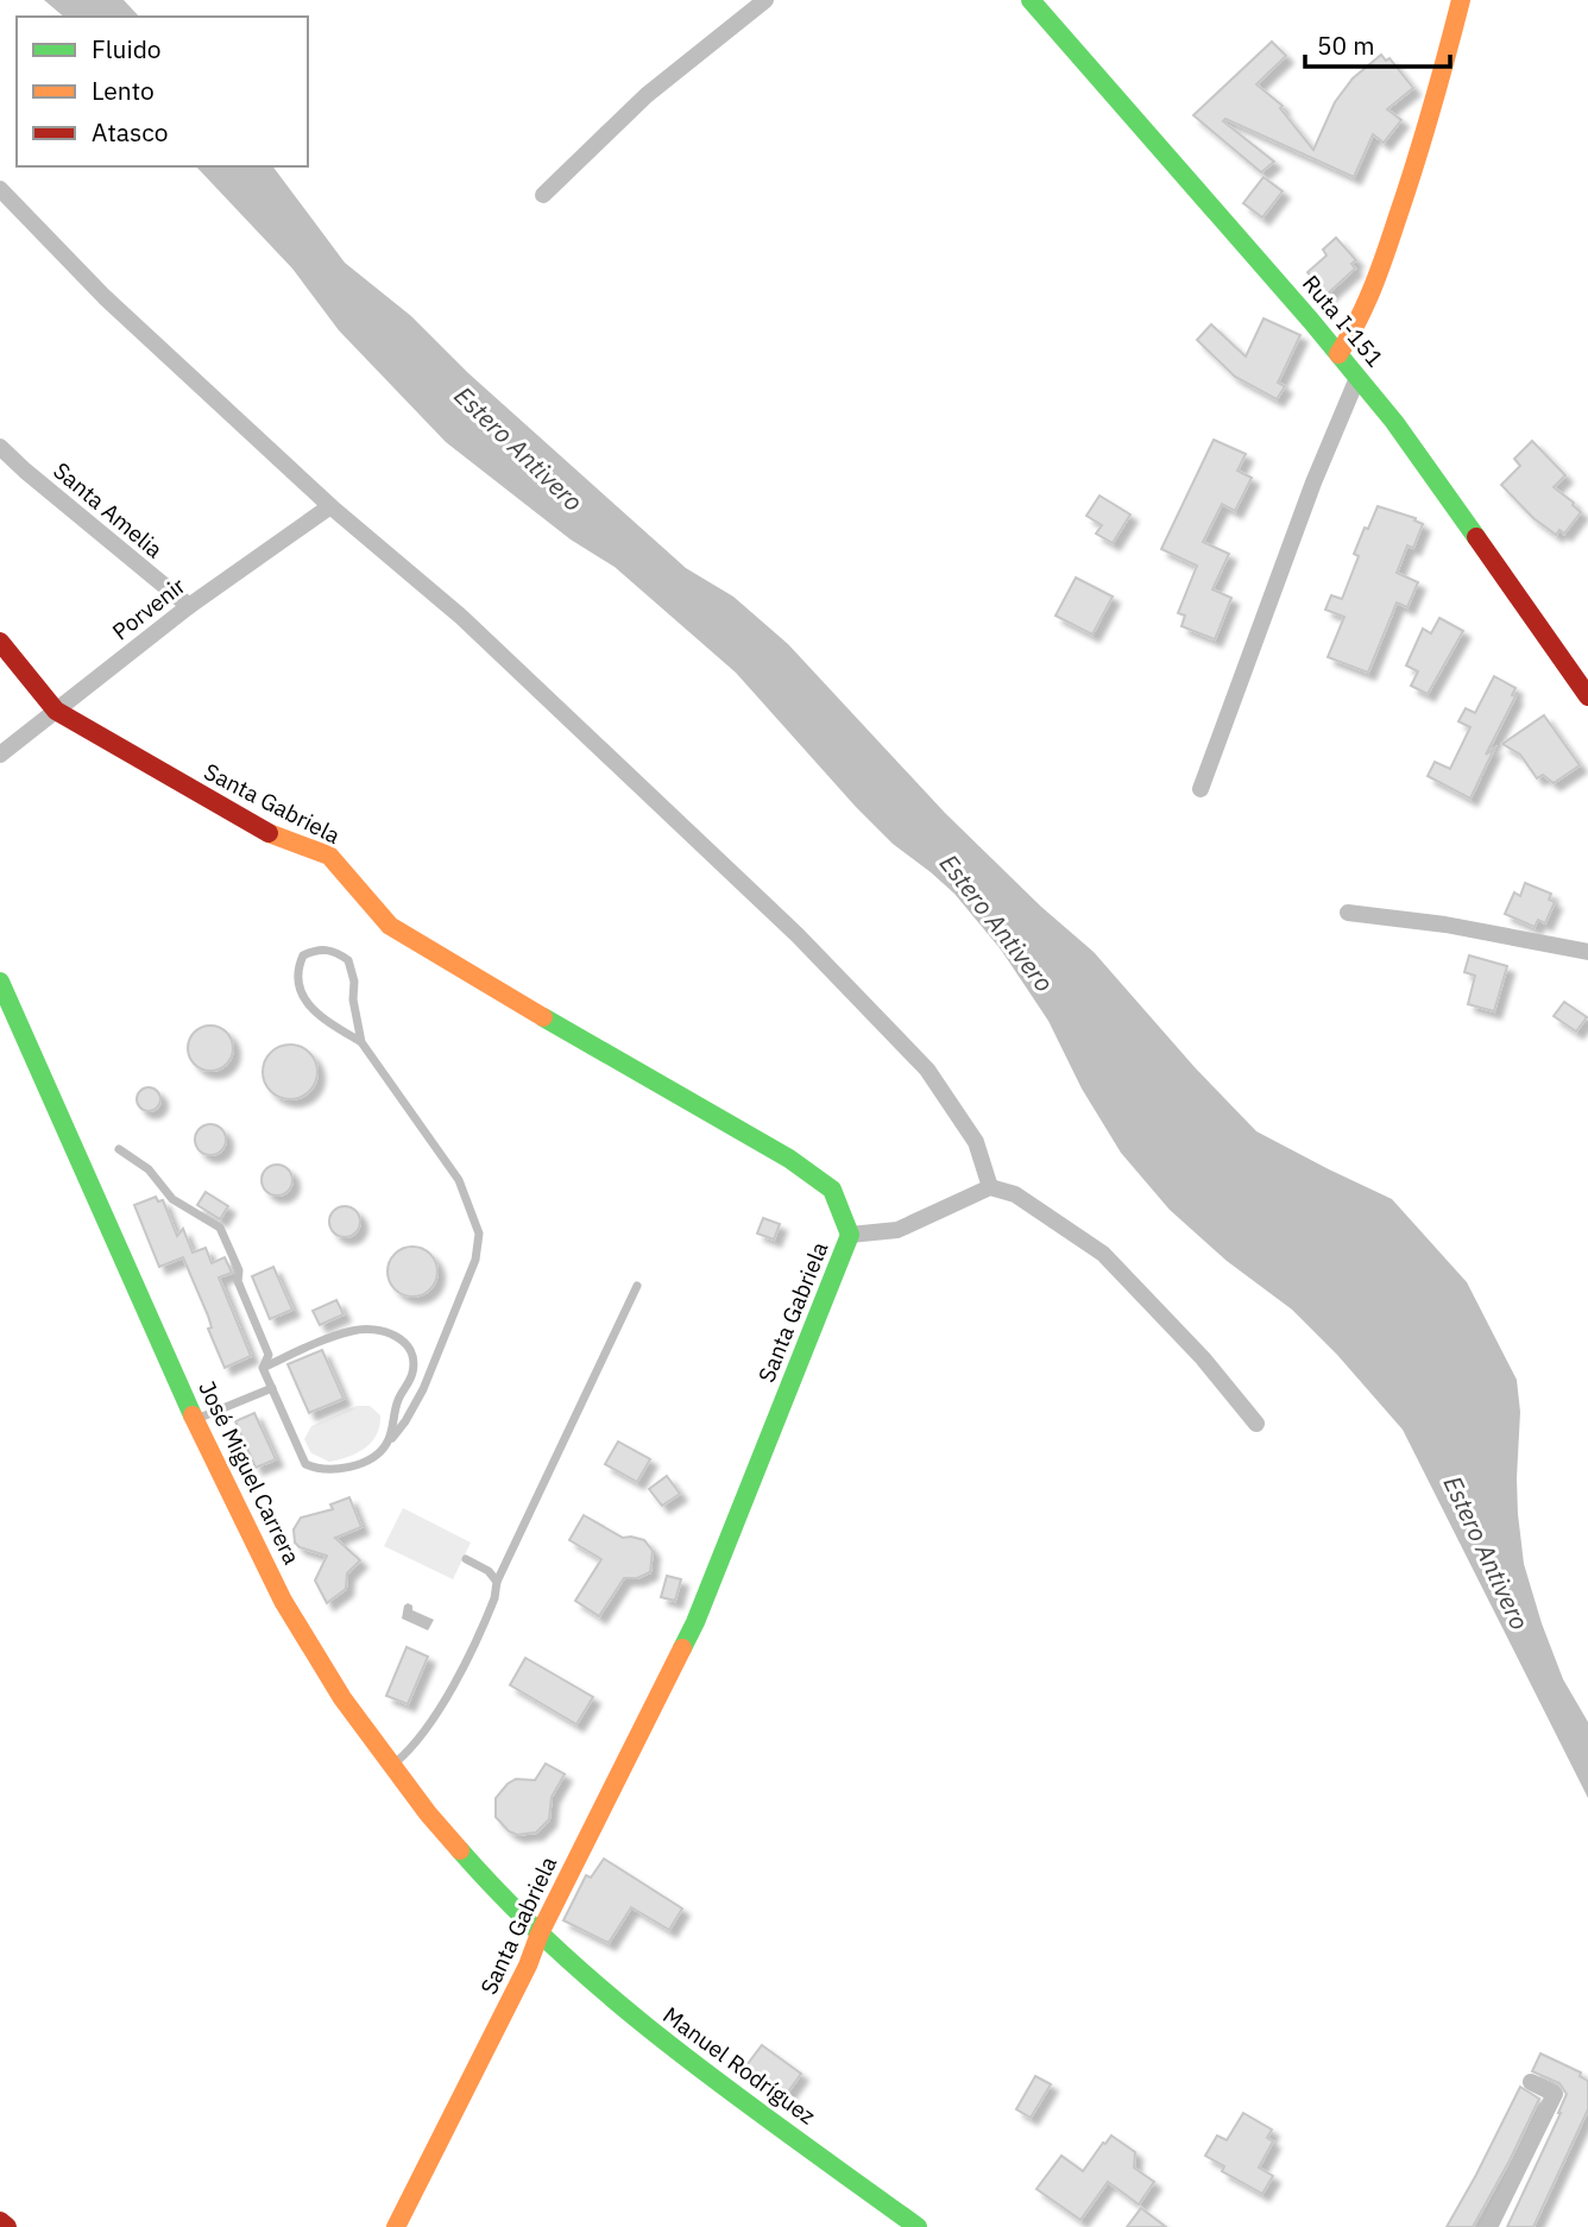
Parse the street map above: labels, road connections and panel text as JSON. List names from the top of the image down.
{
  "streets": {
    "street": [
      "Ruta I-151",
      "Santa Amelia",
      "Porvenir",
      "Santa Gabriela",
      "José Miguel Carrera",
      "Manuel Rodríguez"
    ]
  },
  "crossings": [
    ["Santa Amelia", "Porvenir"],
    ["Porvenir", "Santa Gabriela"],
    ["Santa Gabriela", "José Miguel Carrera"],
    ["Santa Gabriela", "Manuel Rodríguez"],
    ["José Miguel Carrera", "Manuel Rodríguez"]
  ],
  "water": ["Estero Antivero"],
  "legend": ["Fluido", "Lento", "Atasco"],
  "scale_bar": "50 m"
}
